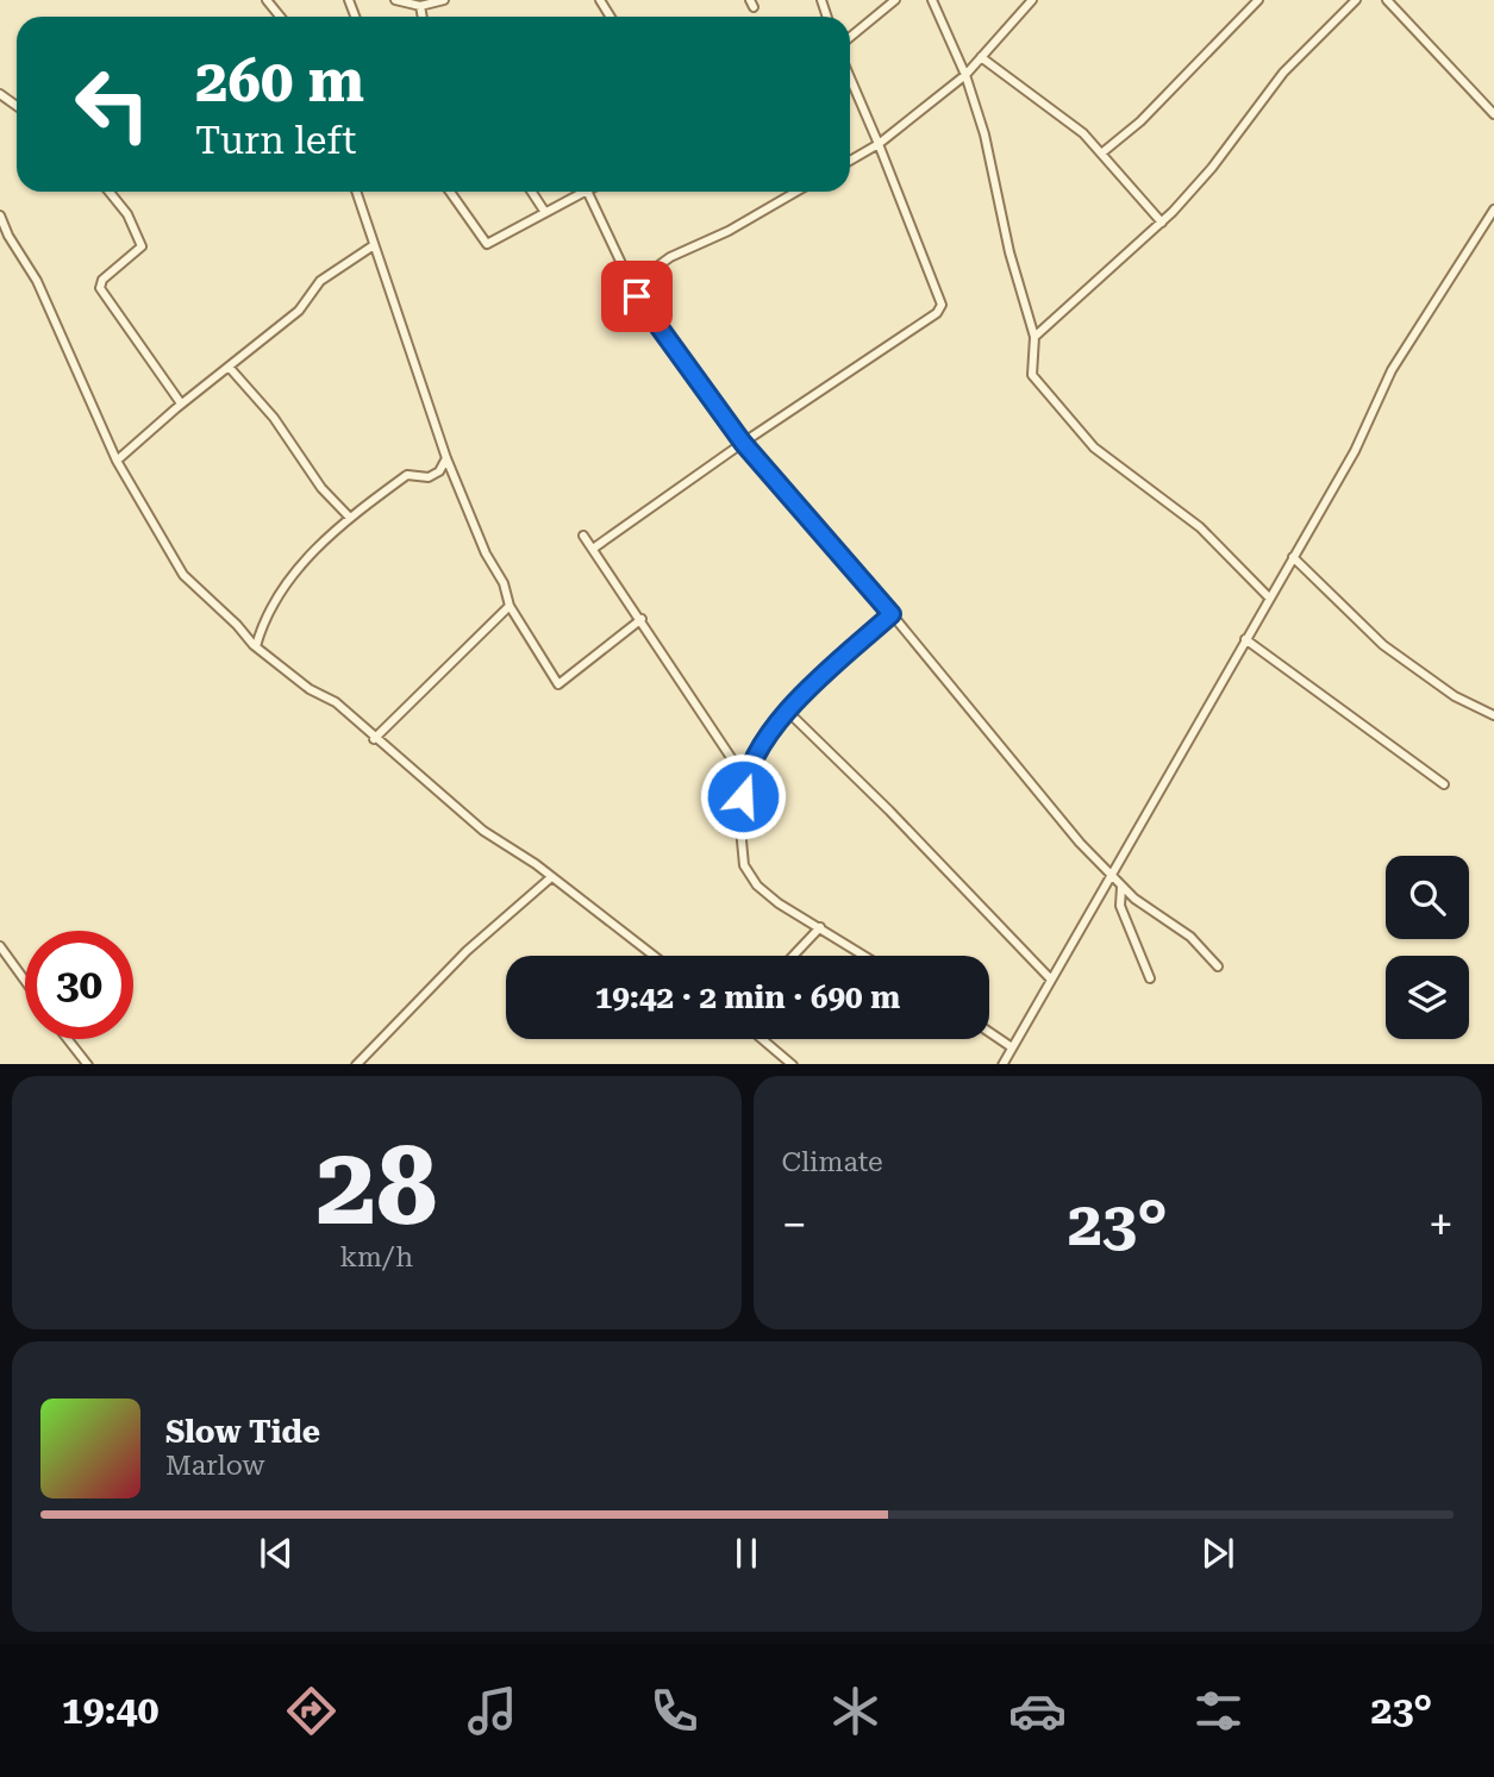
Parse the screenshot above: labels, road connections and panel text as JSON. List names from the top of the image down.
{
  "page": {
    "turn": ["260 m", "Turn left"],
    "limit": "30",
    "trip": "19:42 · 2 min · 690 m",
    "tile": [
      ["28", "km/h"],
      "Climate"
    ],
    "heat": ["−", "23°", "+"],
    "song": ["Slow Tide", "Marlow"],
    "tabs": ["19:40", "23°"]
  }
}
